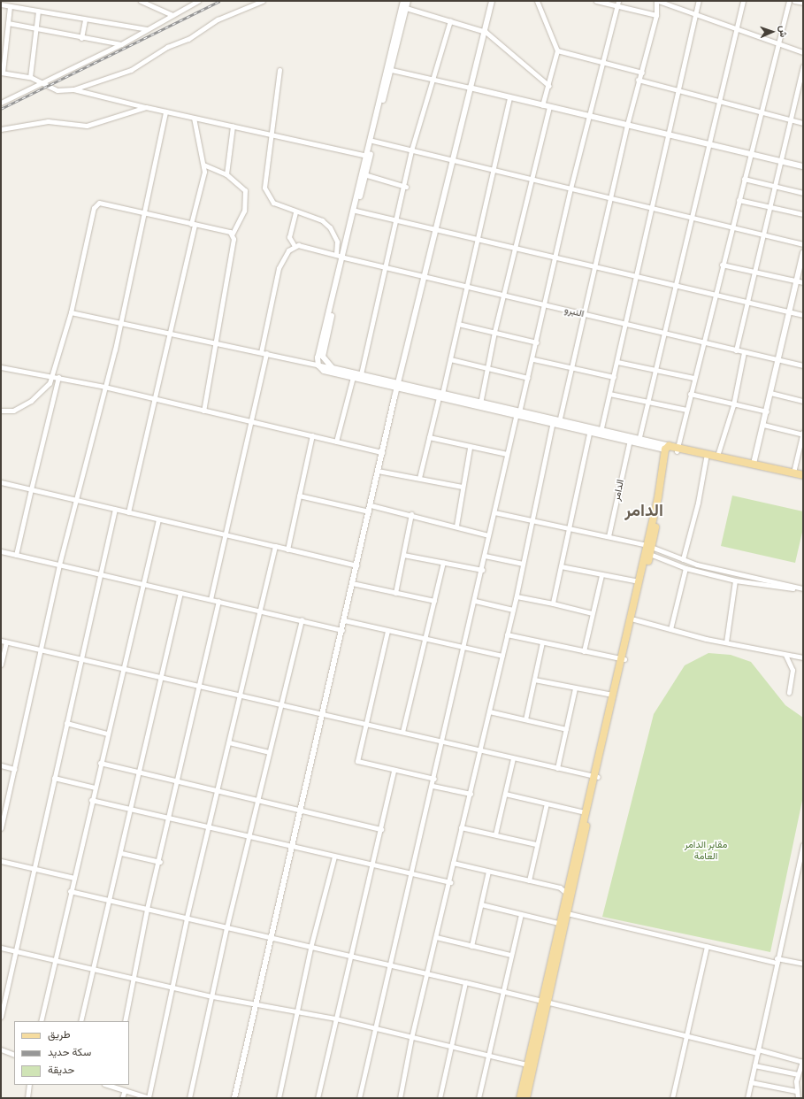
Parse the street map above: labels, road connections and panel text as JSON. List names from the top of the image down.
{
  "streets": {
    "street": ["النبرو", "الدامر"]
  },
  "districts": ["الدامر"],
  "parks": ["مقابر الدامر العامة"],
  "legend": ["طريق", "سكة حديد", "حديقة"],
  "north": "right"
}
